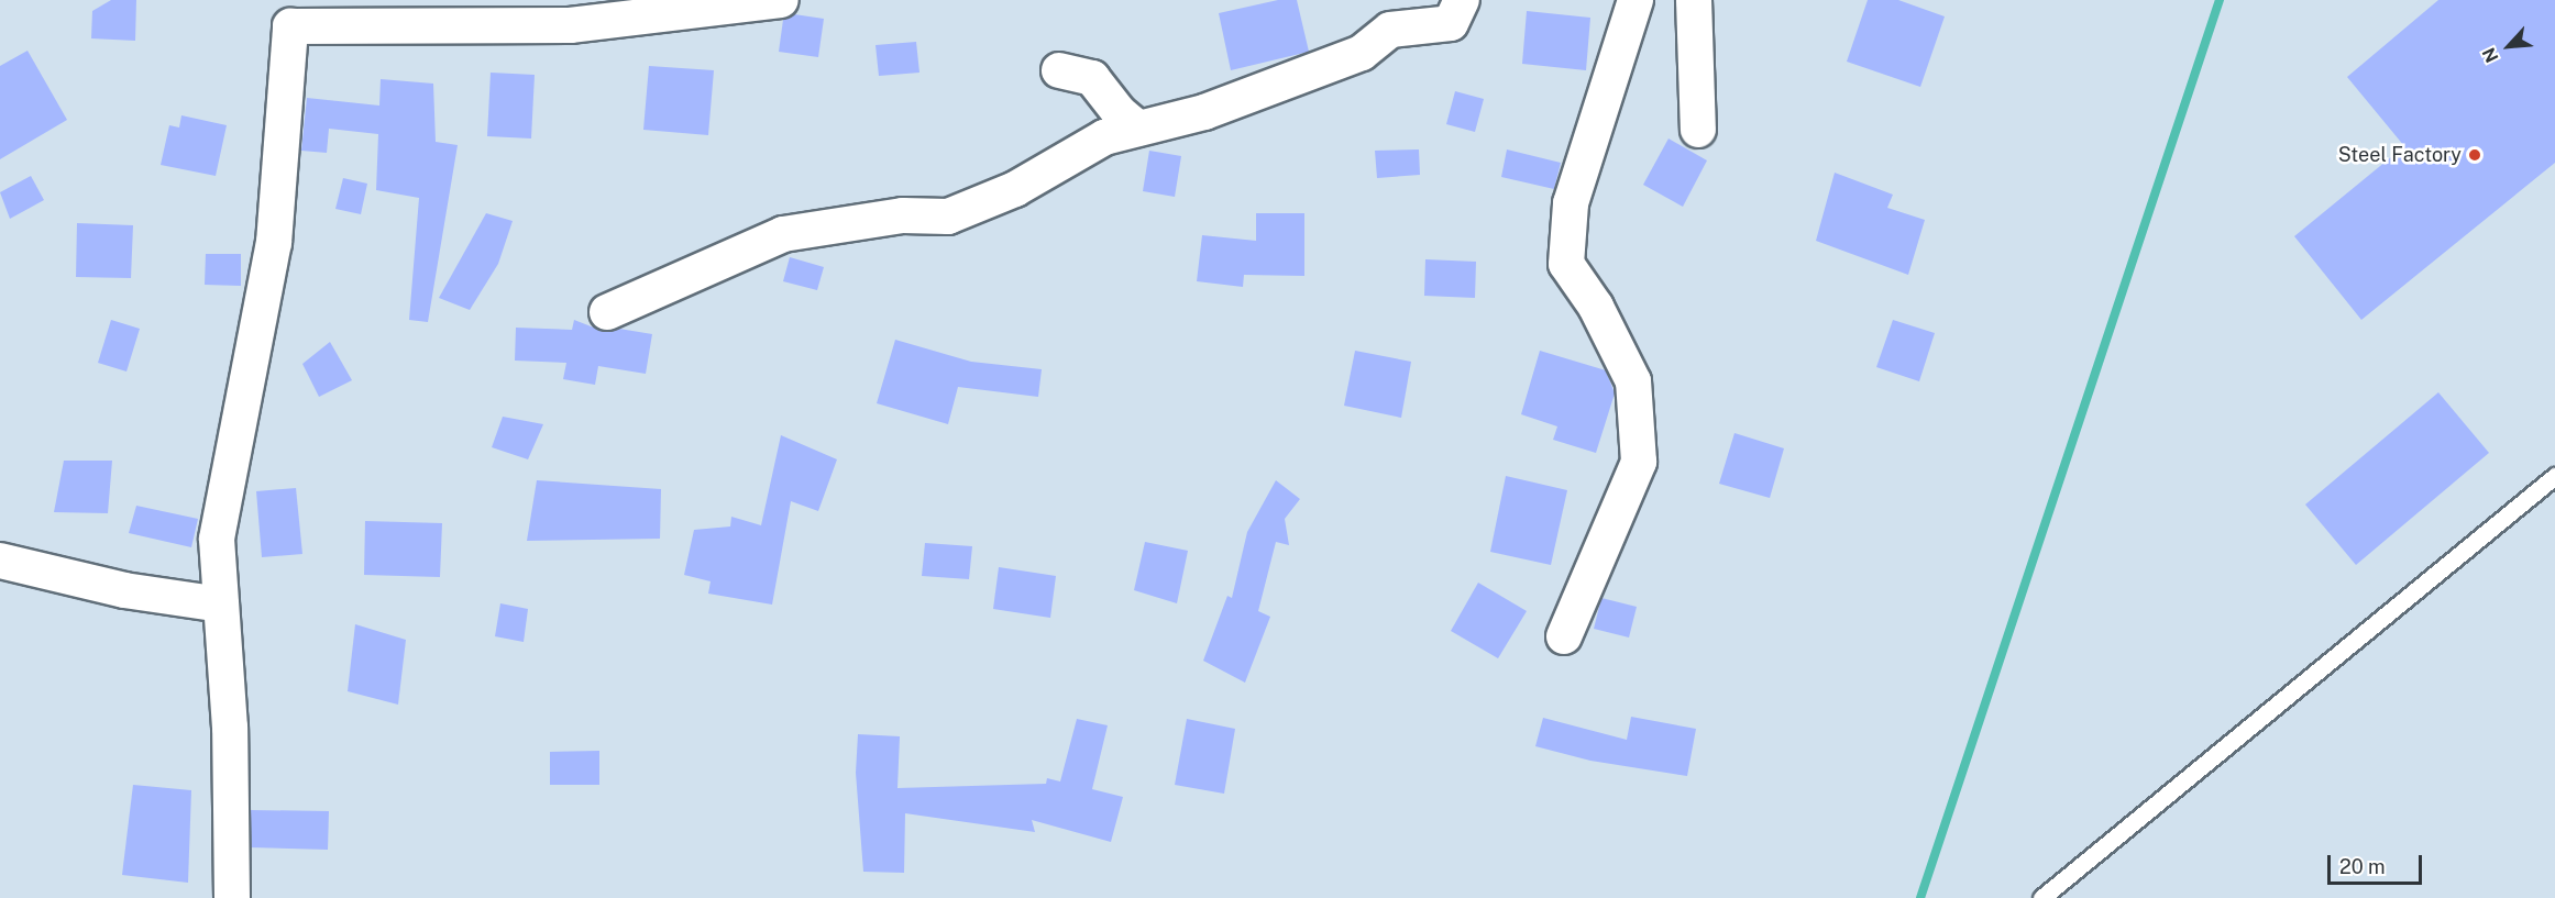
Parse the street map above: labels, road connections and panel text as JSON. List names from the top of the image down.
{
  "places": ["Steel Factory"],
  "scale_bar": "20 m",
  "north": "bottom left"
}
